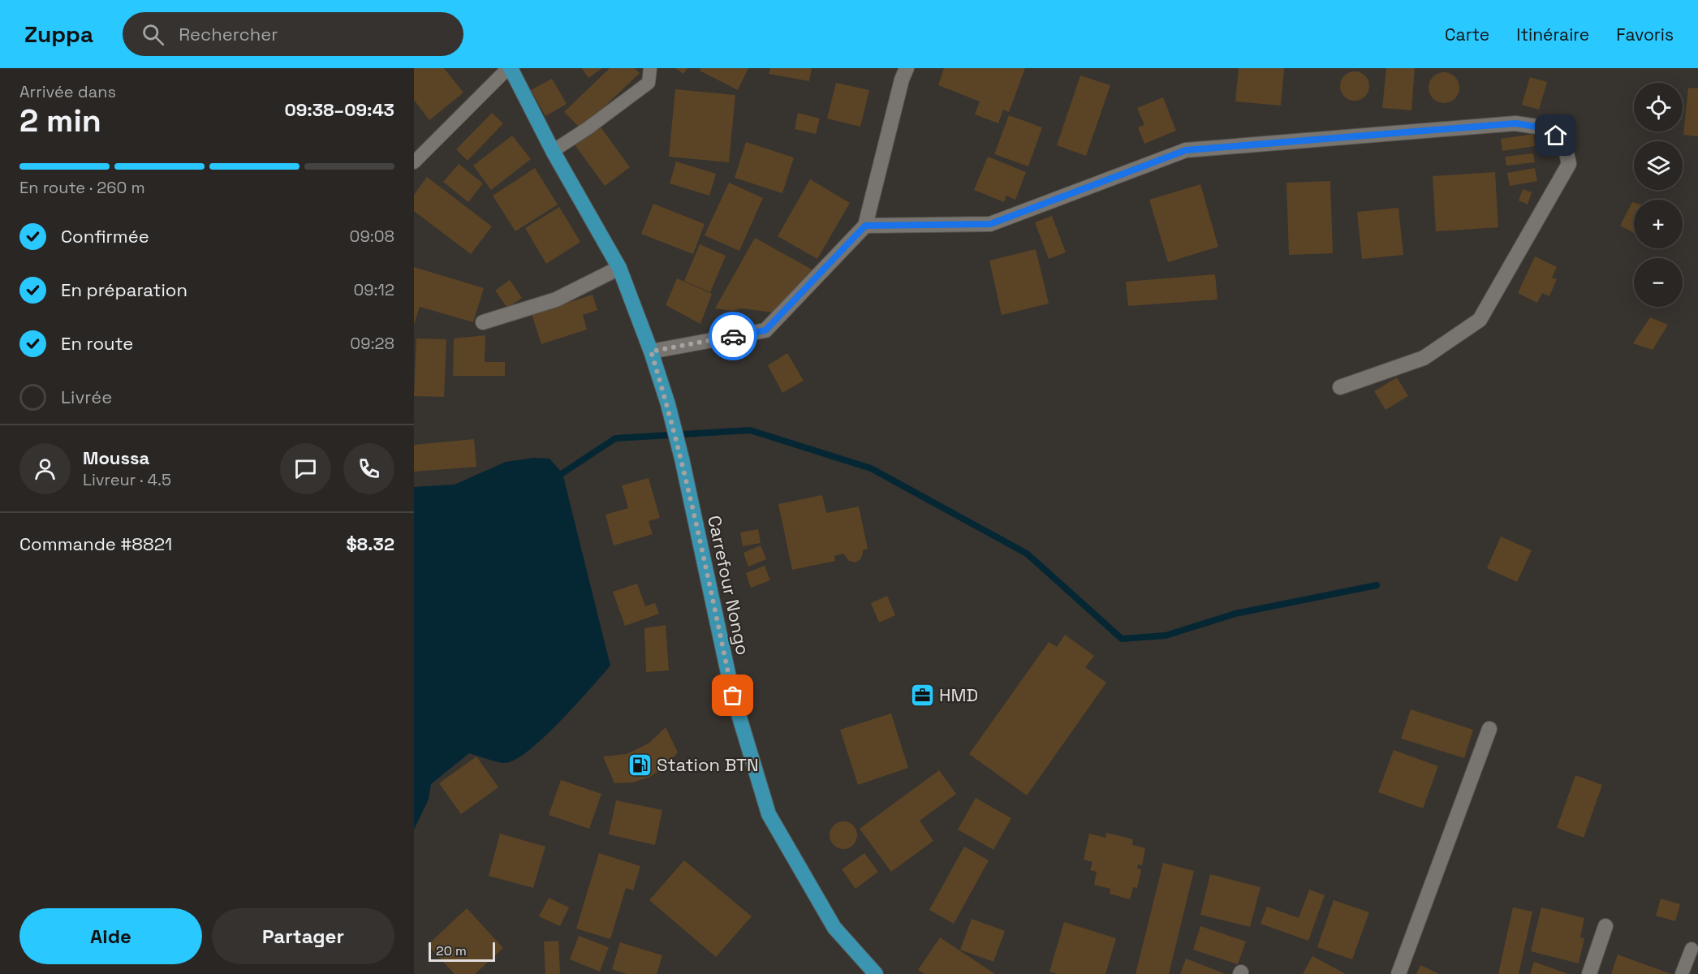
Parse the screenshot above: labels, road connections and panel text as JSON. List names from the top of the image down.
{
  "streets": {
    "main road": ["Carrefour Nongo"]
  },
  "places": {
    "office": ["HMD"],
    "fuel station": ["Station BTN"]
  },
  "scale_bar": "20 m",
  "page": {
    "header": "Zuppa",
    "search": "Rechercher",
    "nav": ["Carte", "Itinéraire", "Favoris"],
    "heading": ["2 min", "Arrivée dans", "09:38–09:43"],
    "panel": [
      "Moussa",
      "Livreur · 4.5",
      "Commande #8821",
      "$8.32"
    ],
    "map_buttons": ["+", "−"],
    "bar": "En route · 260 m",
    "list": [
      ["Confirmée", "09:08"],
      ["En préparation", "09:12"],
      ["En route", "09:28"],
      "Livrée"
    ],
    "buttons": ["Aide", "Partager"],
    "scale": "20 m"
  }
}
